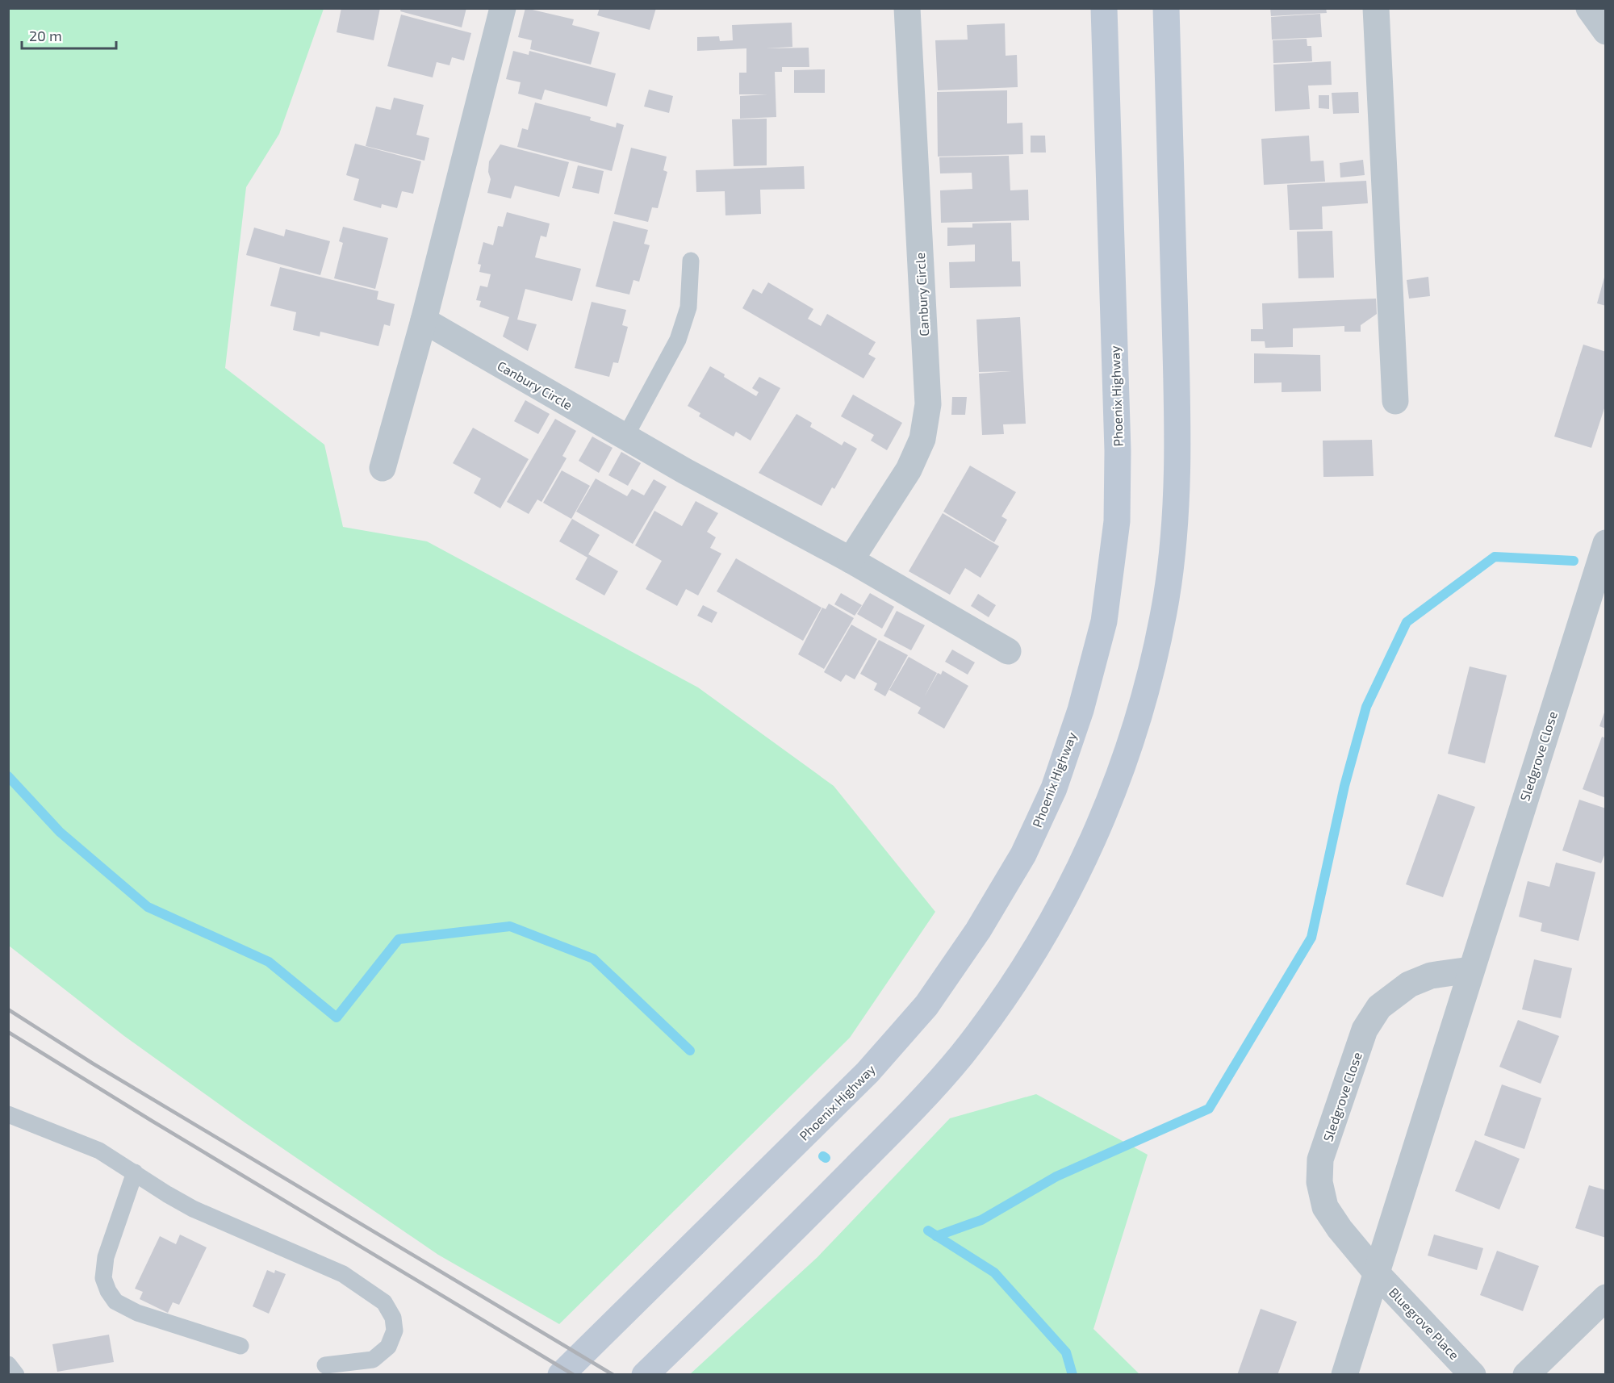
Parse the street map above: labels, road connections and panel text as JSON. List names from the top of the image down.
{
  "streets": {
    "main road": ["Phoenix Highway"],
    "street": ["Canbury Circle", "Sledgrove Close", "Bluegrove Place"]
  },
  "crossings": [
    ["Sledgrove Close", "Bluegrove Place"]
  ],
  "scale_bar": "20 m"
}
